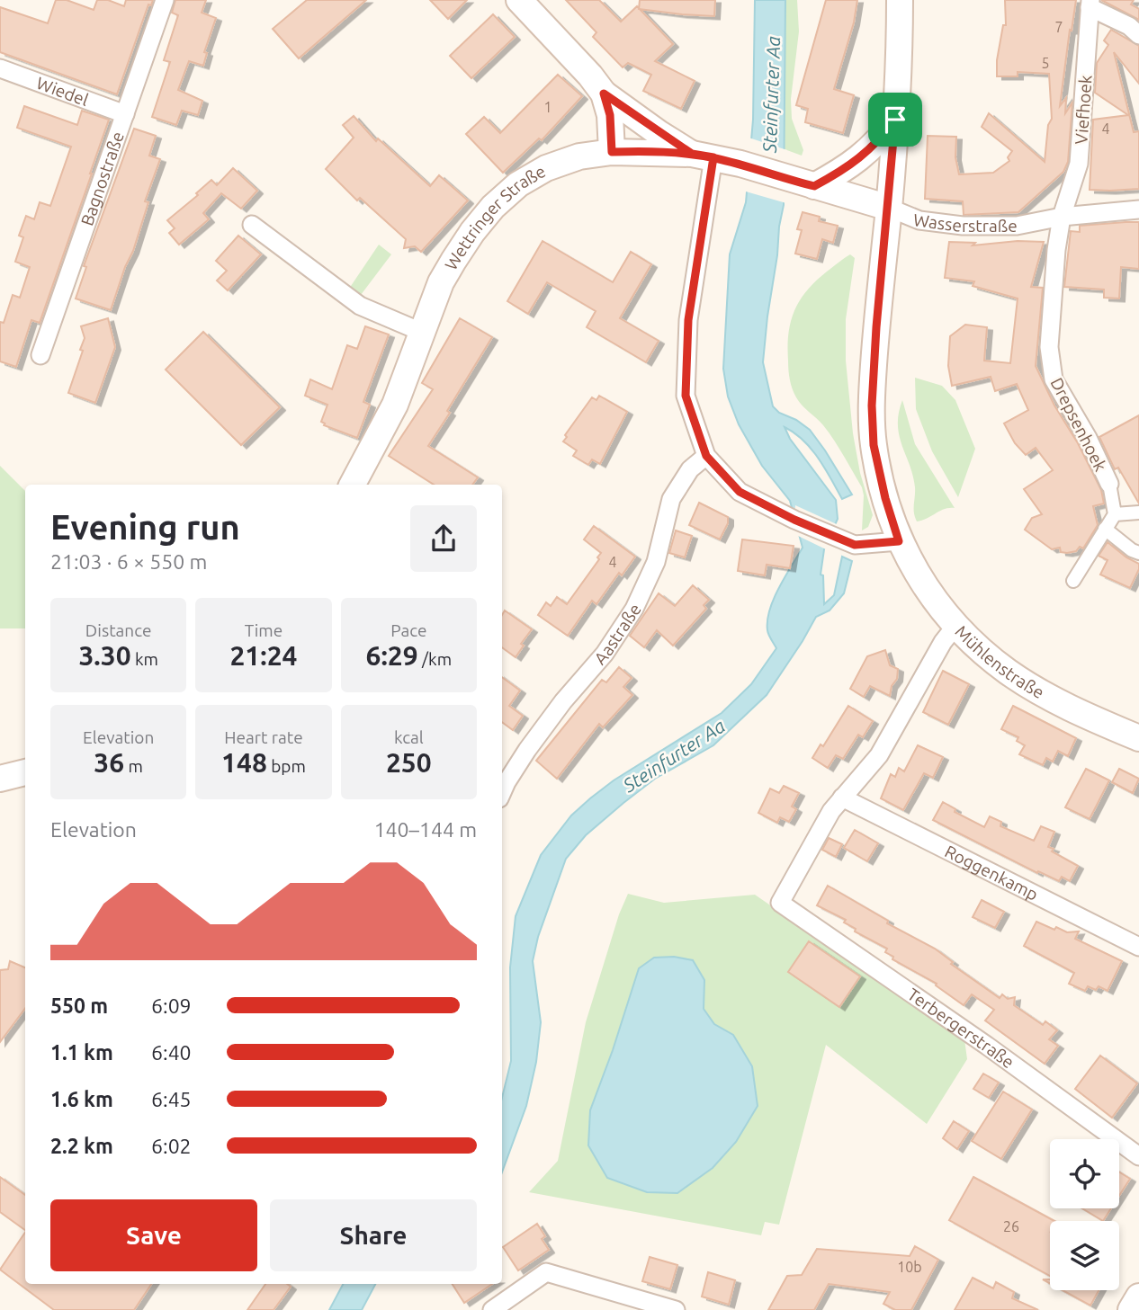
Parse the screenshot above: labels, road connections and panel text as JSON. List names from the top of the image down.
{
  "streets": {
    "main road": ["Wasserstraße", "Wettringer Straße", "Mühlenstraße"],
    "street": [
      "Wiedel",
      "Viefhoek",
      "Bagnostraße",
      "Drepsenhoek",
      "Aastraße",
      "Roggenkamp",
      "Terbergerstraße"
    ]
  },
  "crossings": [
    ["Wiedel", "Bagnostraße"],
    ["Viefhoek", "Wasserstraße"],
    ["Viefhoek", "Drepsenhoek"],
    ["Wasserstraße", "Wettringer Straße"],
    ["Wasserstraße", "Drepsenhoek"],
    ["Wasserstraße", "Mühlenstraße"],
    ["Roggenkamp", "Terbergerstraße"]
  ],
  "water": ["Steinfurter Aa"],
  "house_numbers": [
    "7",
    "5",
    "1",
    "4",
    "4",
    "26",
    "10b"
  ],
  "page": {
    "heading": ["Evening run", "21:03 · 6 × 550 m"],
    "stats": [
      ["Distance", "3.30 km"],
      ["Time", "21:24"],
      ["Pace", "6:29 /km"],
      ["Elevation", "36 m"],
      ["Heart rate", "148 bpm"],
      ["kcal", "250"]
    ],
    "chart": ["Elevation", "140–144 m"],
    "list": [
      {
        "name": "550 m",
        "note": "6:09"
      },
      {
        "name": "1.1 km",
        "note": "6:40"
      },
      {
        "name": "1.6 km",
        "note": "6:45"
      },
      {
        "name": "2.2 km",
        "note": "6:02"
      }
    ],
    "buttons": ["Save", "Share"]
  }
}
